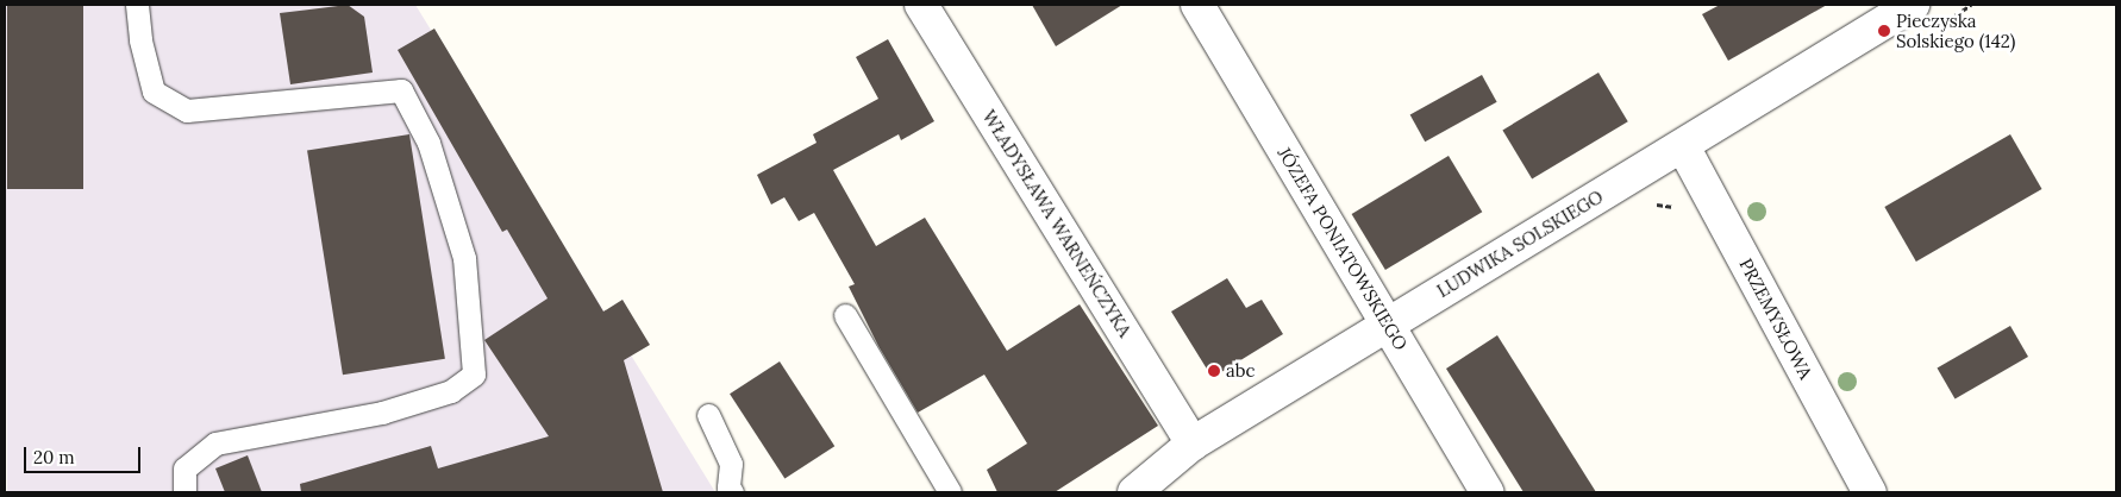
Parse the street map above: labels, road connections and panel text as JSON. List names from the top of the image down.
{
  "streets": {
    "street": [
      "WŁADYSŁAWA WARNEŃCZYKA",
      "LUDWIKA SOLSKIEGO",
      "JÓZEFA PONIATOWSKIEGO",
      "PRZEMYSŁOWA"
    ]
  },
  "crossings": [
    ["WŁADYSŁAWA WARNEŃCZYKA", "LUDWIKA SOLSKIEGO"],
    ["LUDWIKA SOLSKIEGO", "JÓZEFA PONIATOWSKIEGO"],
    ["LUDWIKA SOLSKIEGO", "PRZEMYSŁOWA"]
  ],
  "places": ["Pieczyska Solskiego (142)", "abc"],
  "scale_bar": "20 m"
}
